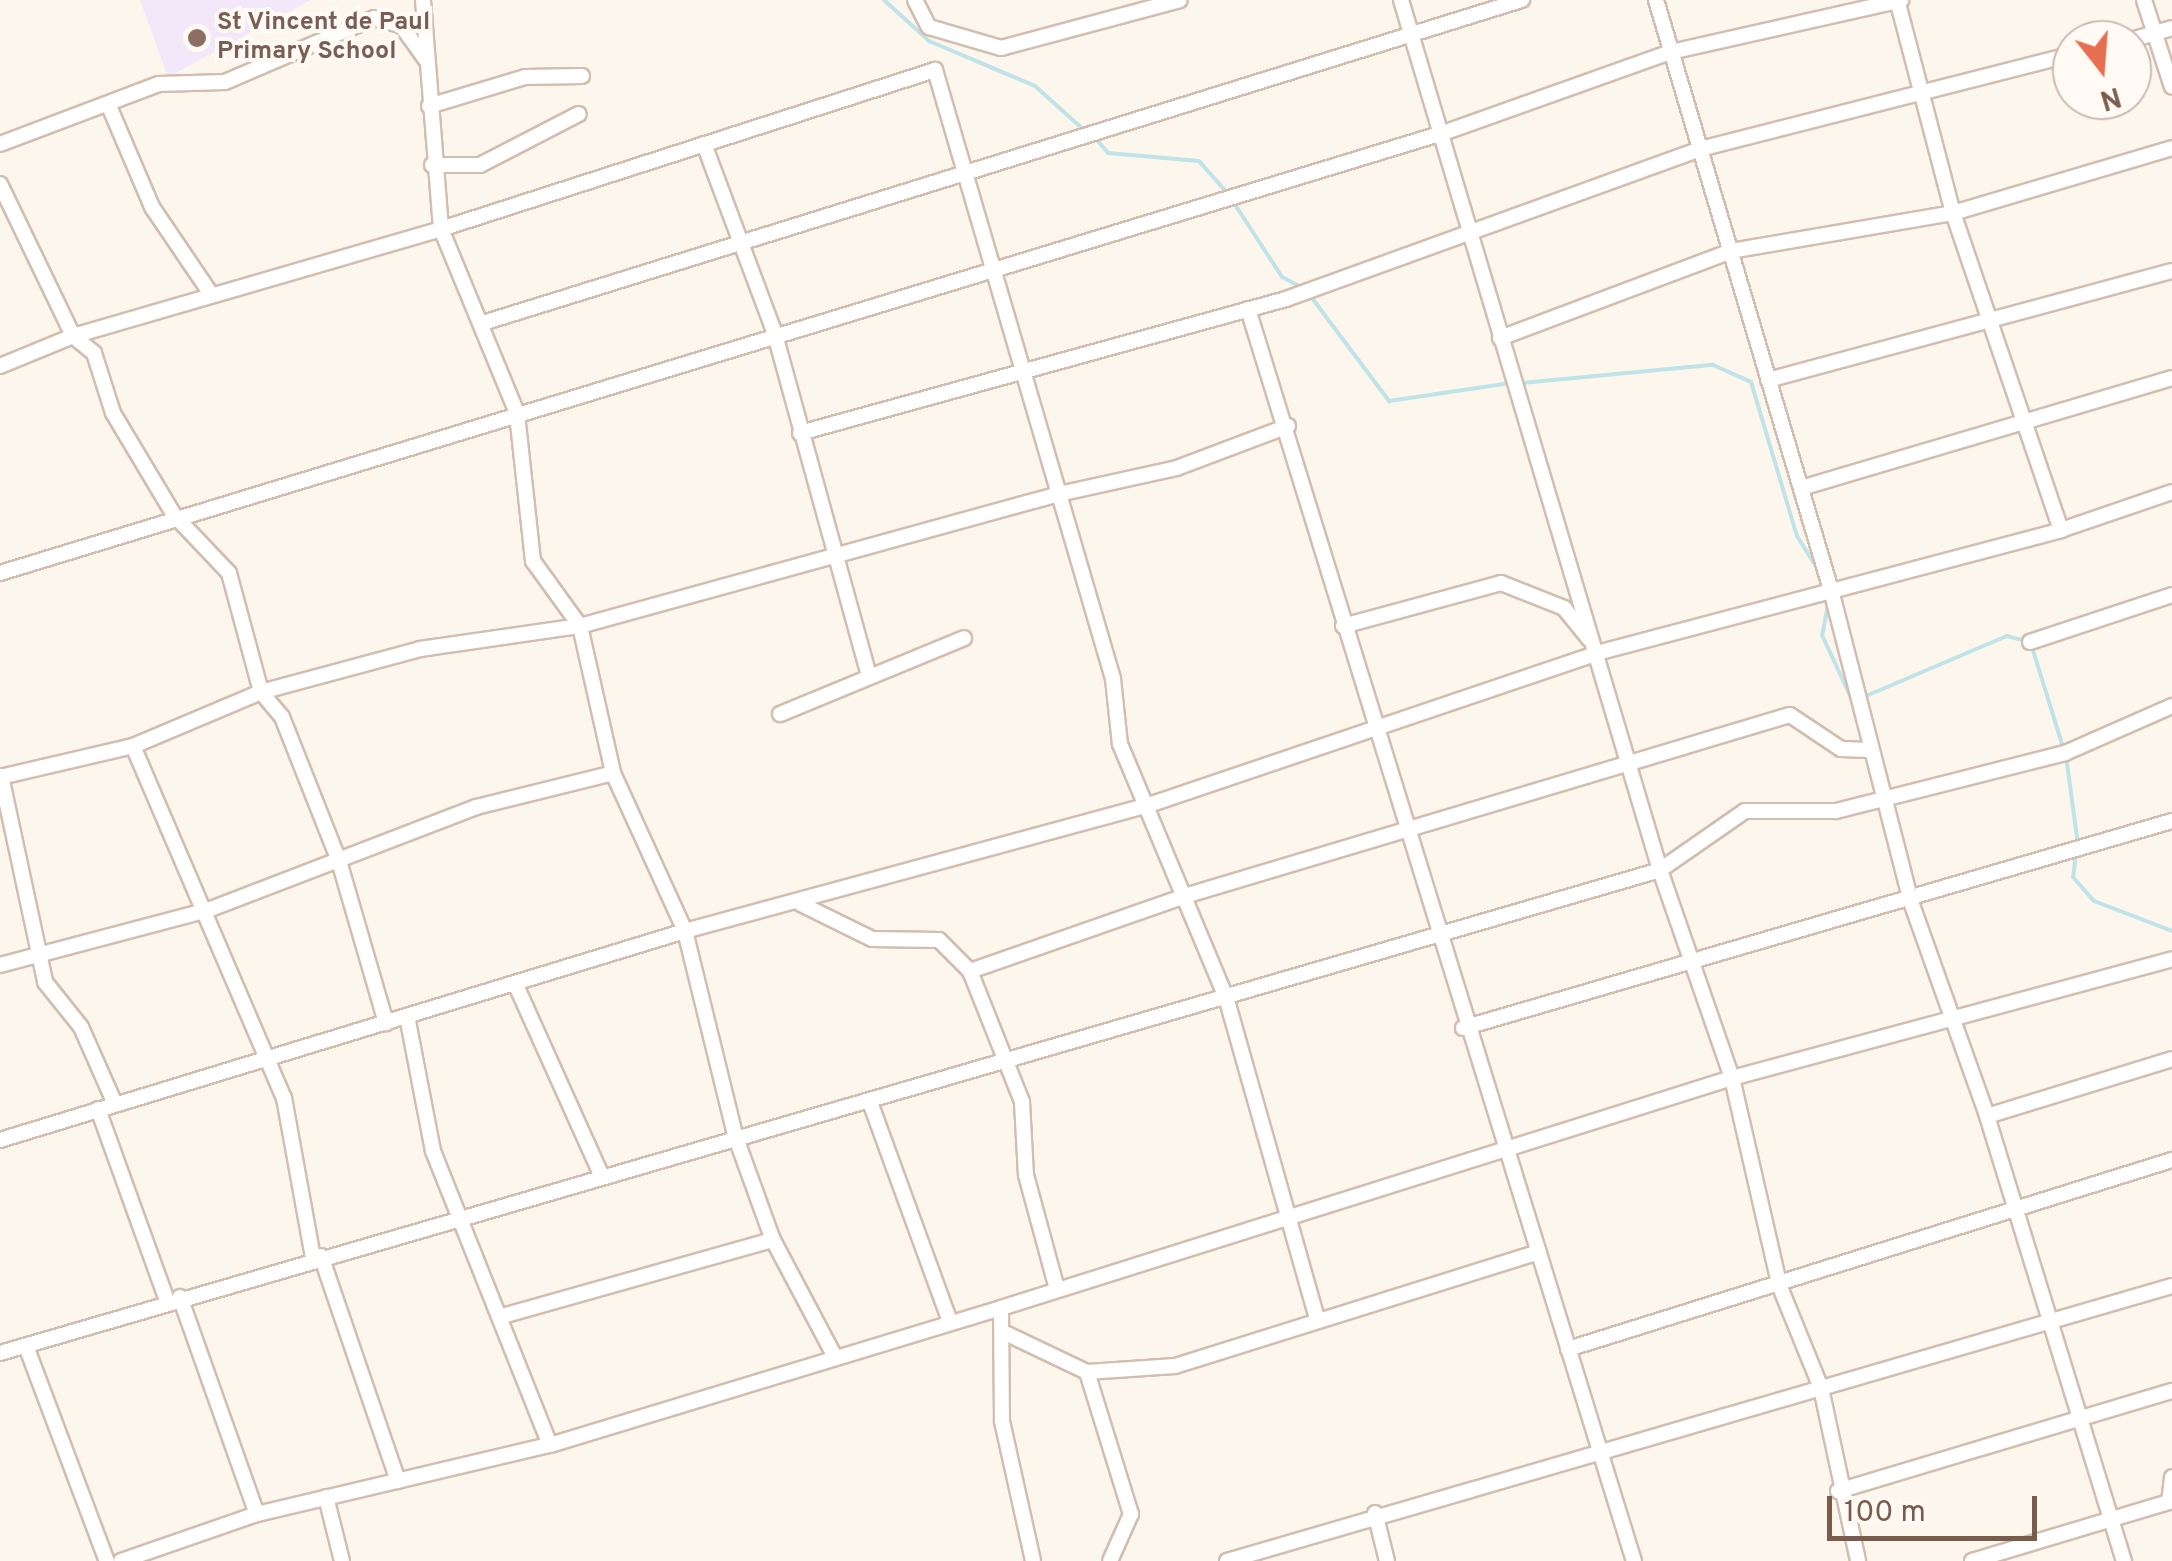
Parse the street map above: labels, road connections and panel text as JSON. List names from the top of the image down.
{
  "places": ["St Vincent de Paul Primary School"],
  "scale_bar": "100 m",
  "north": "bottom"
}
